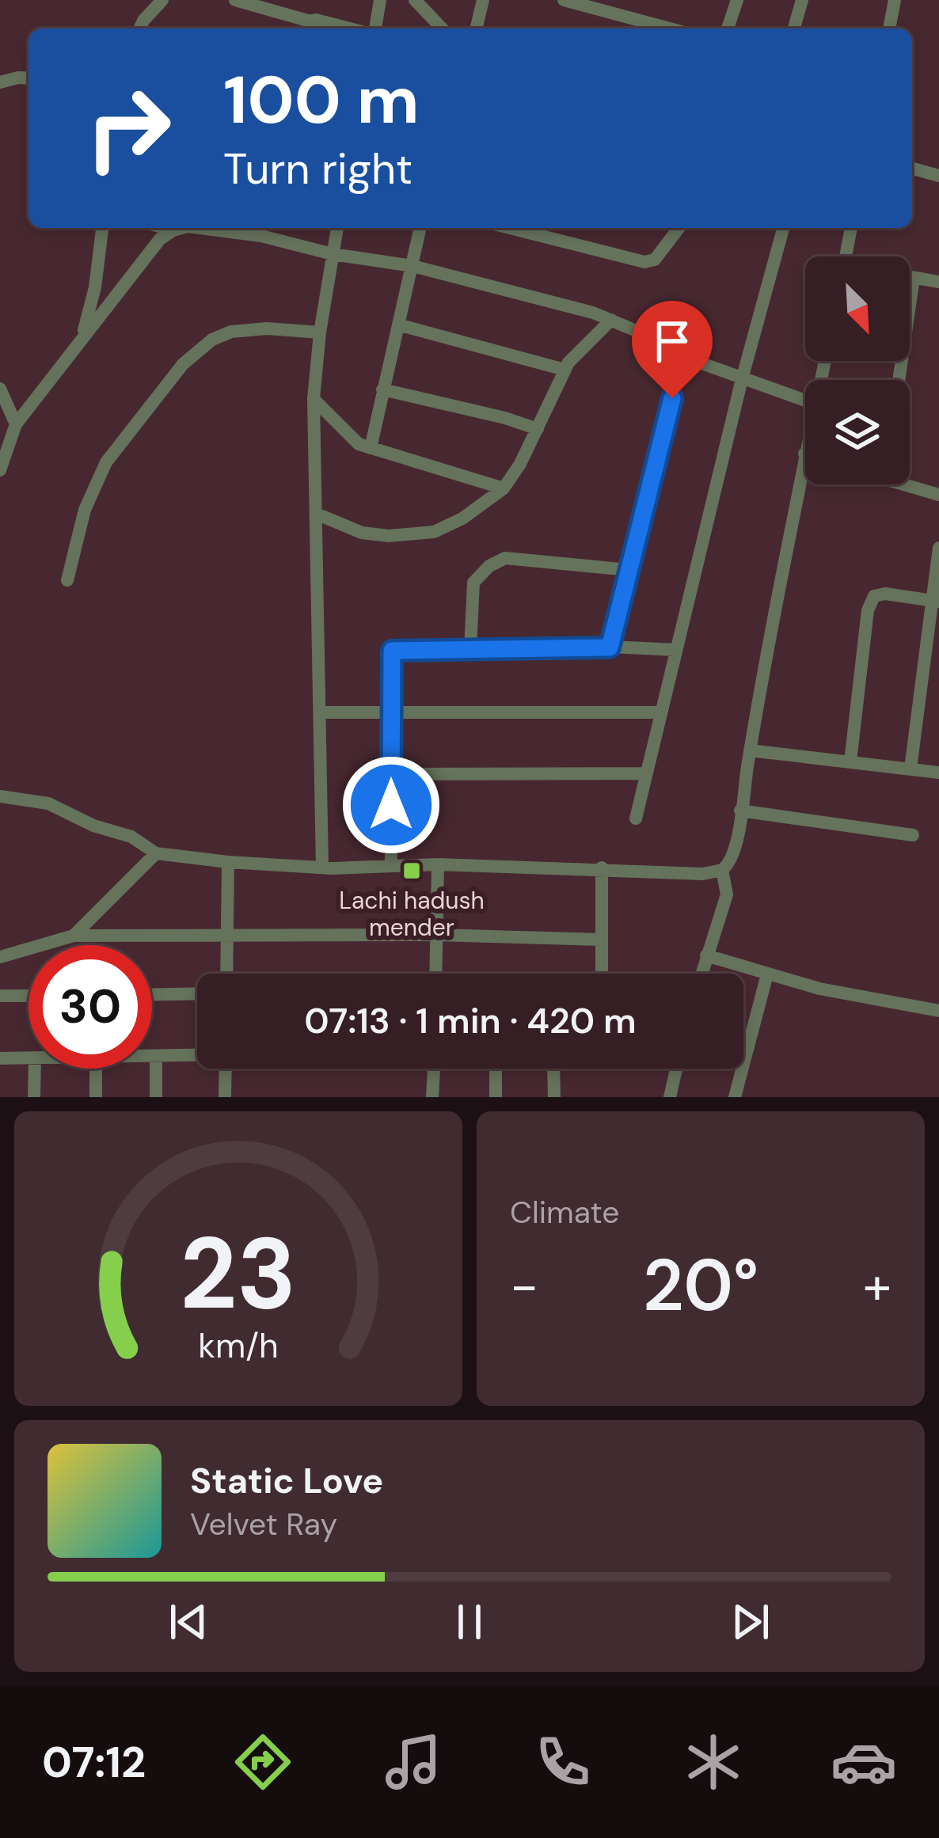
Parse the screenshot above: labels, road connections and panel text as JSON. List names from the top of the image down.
{
  "places": {
    "transit": ["Lachi hadush mender"]
  },
  "north": "bottom right",
  "page": {
    "turn": ["100 m", "Turn right"],
    "limit": "30",
    "trip": "07:13 · 1 min · 420 m",
    "tile": "Climate",
    "heat": ["−", "20°", "+"],
    "song": ["Static Love", "Velvet Ray"],
    "tabs": "07:12",
    "gauge": ["23", "km/h"]
  }
}
